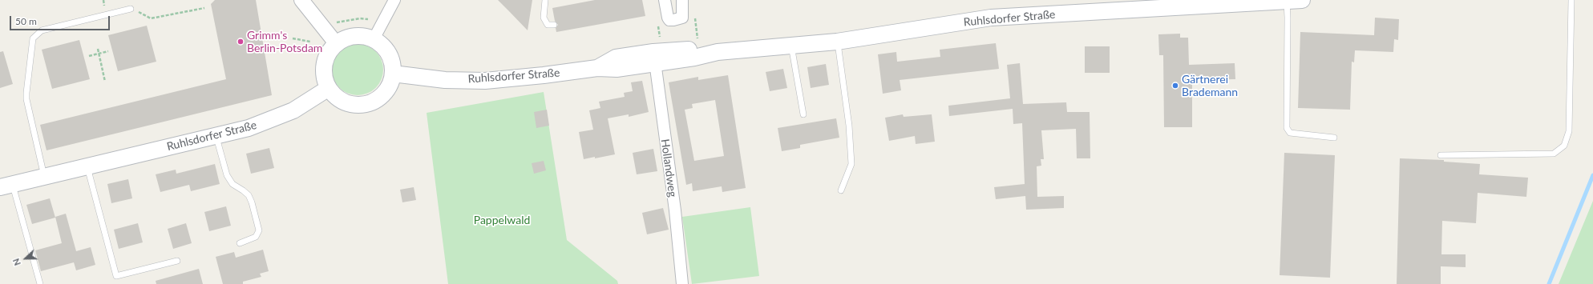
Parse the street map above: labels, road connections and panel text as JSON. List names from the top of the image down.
{
  "streets": {
    "main road": ["Ruhlsdorfer Straße"],
    "street": ["Hollandweg"]
  },
  "crossings": [
    ["Ruhlsdorfer Straße", "Hollandweg"]
  ],
  "parks": ["Pappelwald"],
  "places": ["Grimm's Berlin-Potsdam", "Gärtnerei Brademann"],
  "scale_bar": "50 m",
  "north": "left"
}
